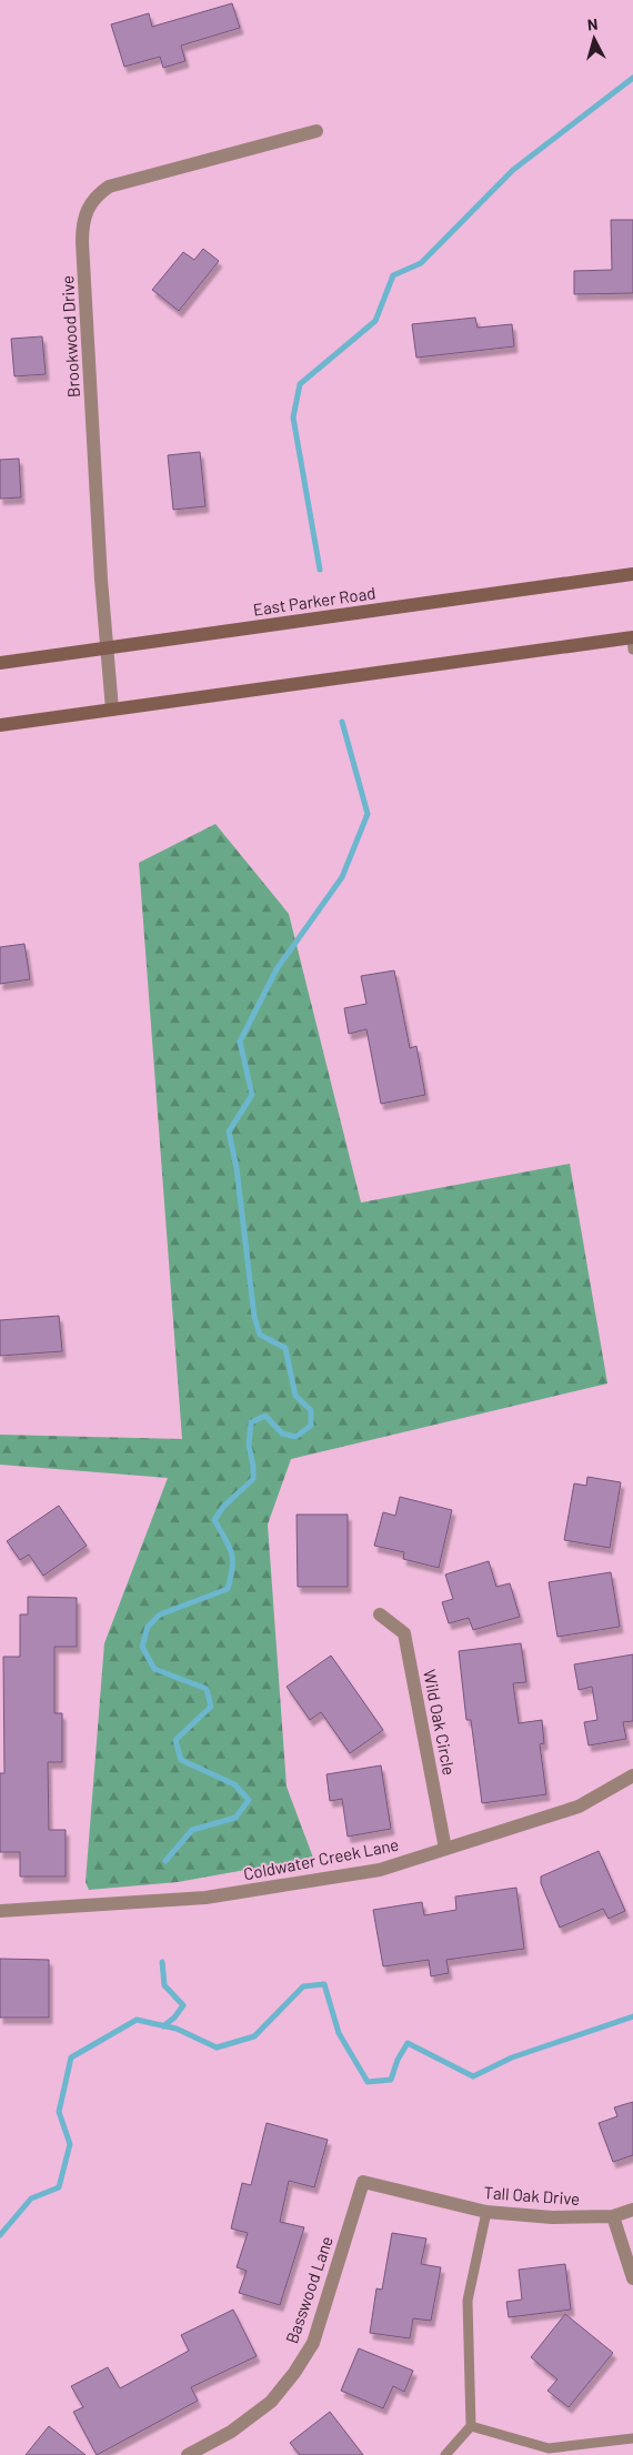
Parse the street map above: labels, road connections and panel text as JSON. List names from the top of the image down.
{
  "streets": {
    "main road": ["East Parker Road"],
    "street": [
      "Brookwood Drive",
      "Wild Oak Circle",
      "Coldwater Creek Lane",
      "Tall Oak Drive",
      "Basswood Lane"
    ]
  },
  "crossings": [
    ["Brookwood Drive", "East Parker Road"],
    ["Wild Oak Circle", "Coldwater Creek Lane"],
    ["Tall Oak Drive", "Basswood Lane"]
  ],
  "north": "top"
}
